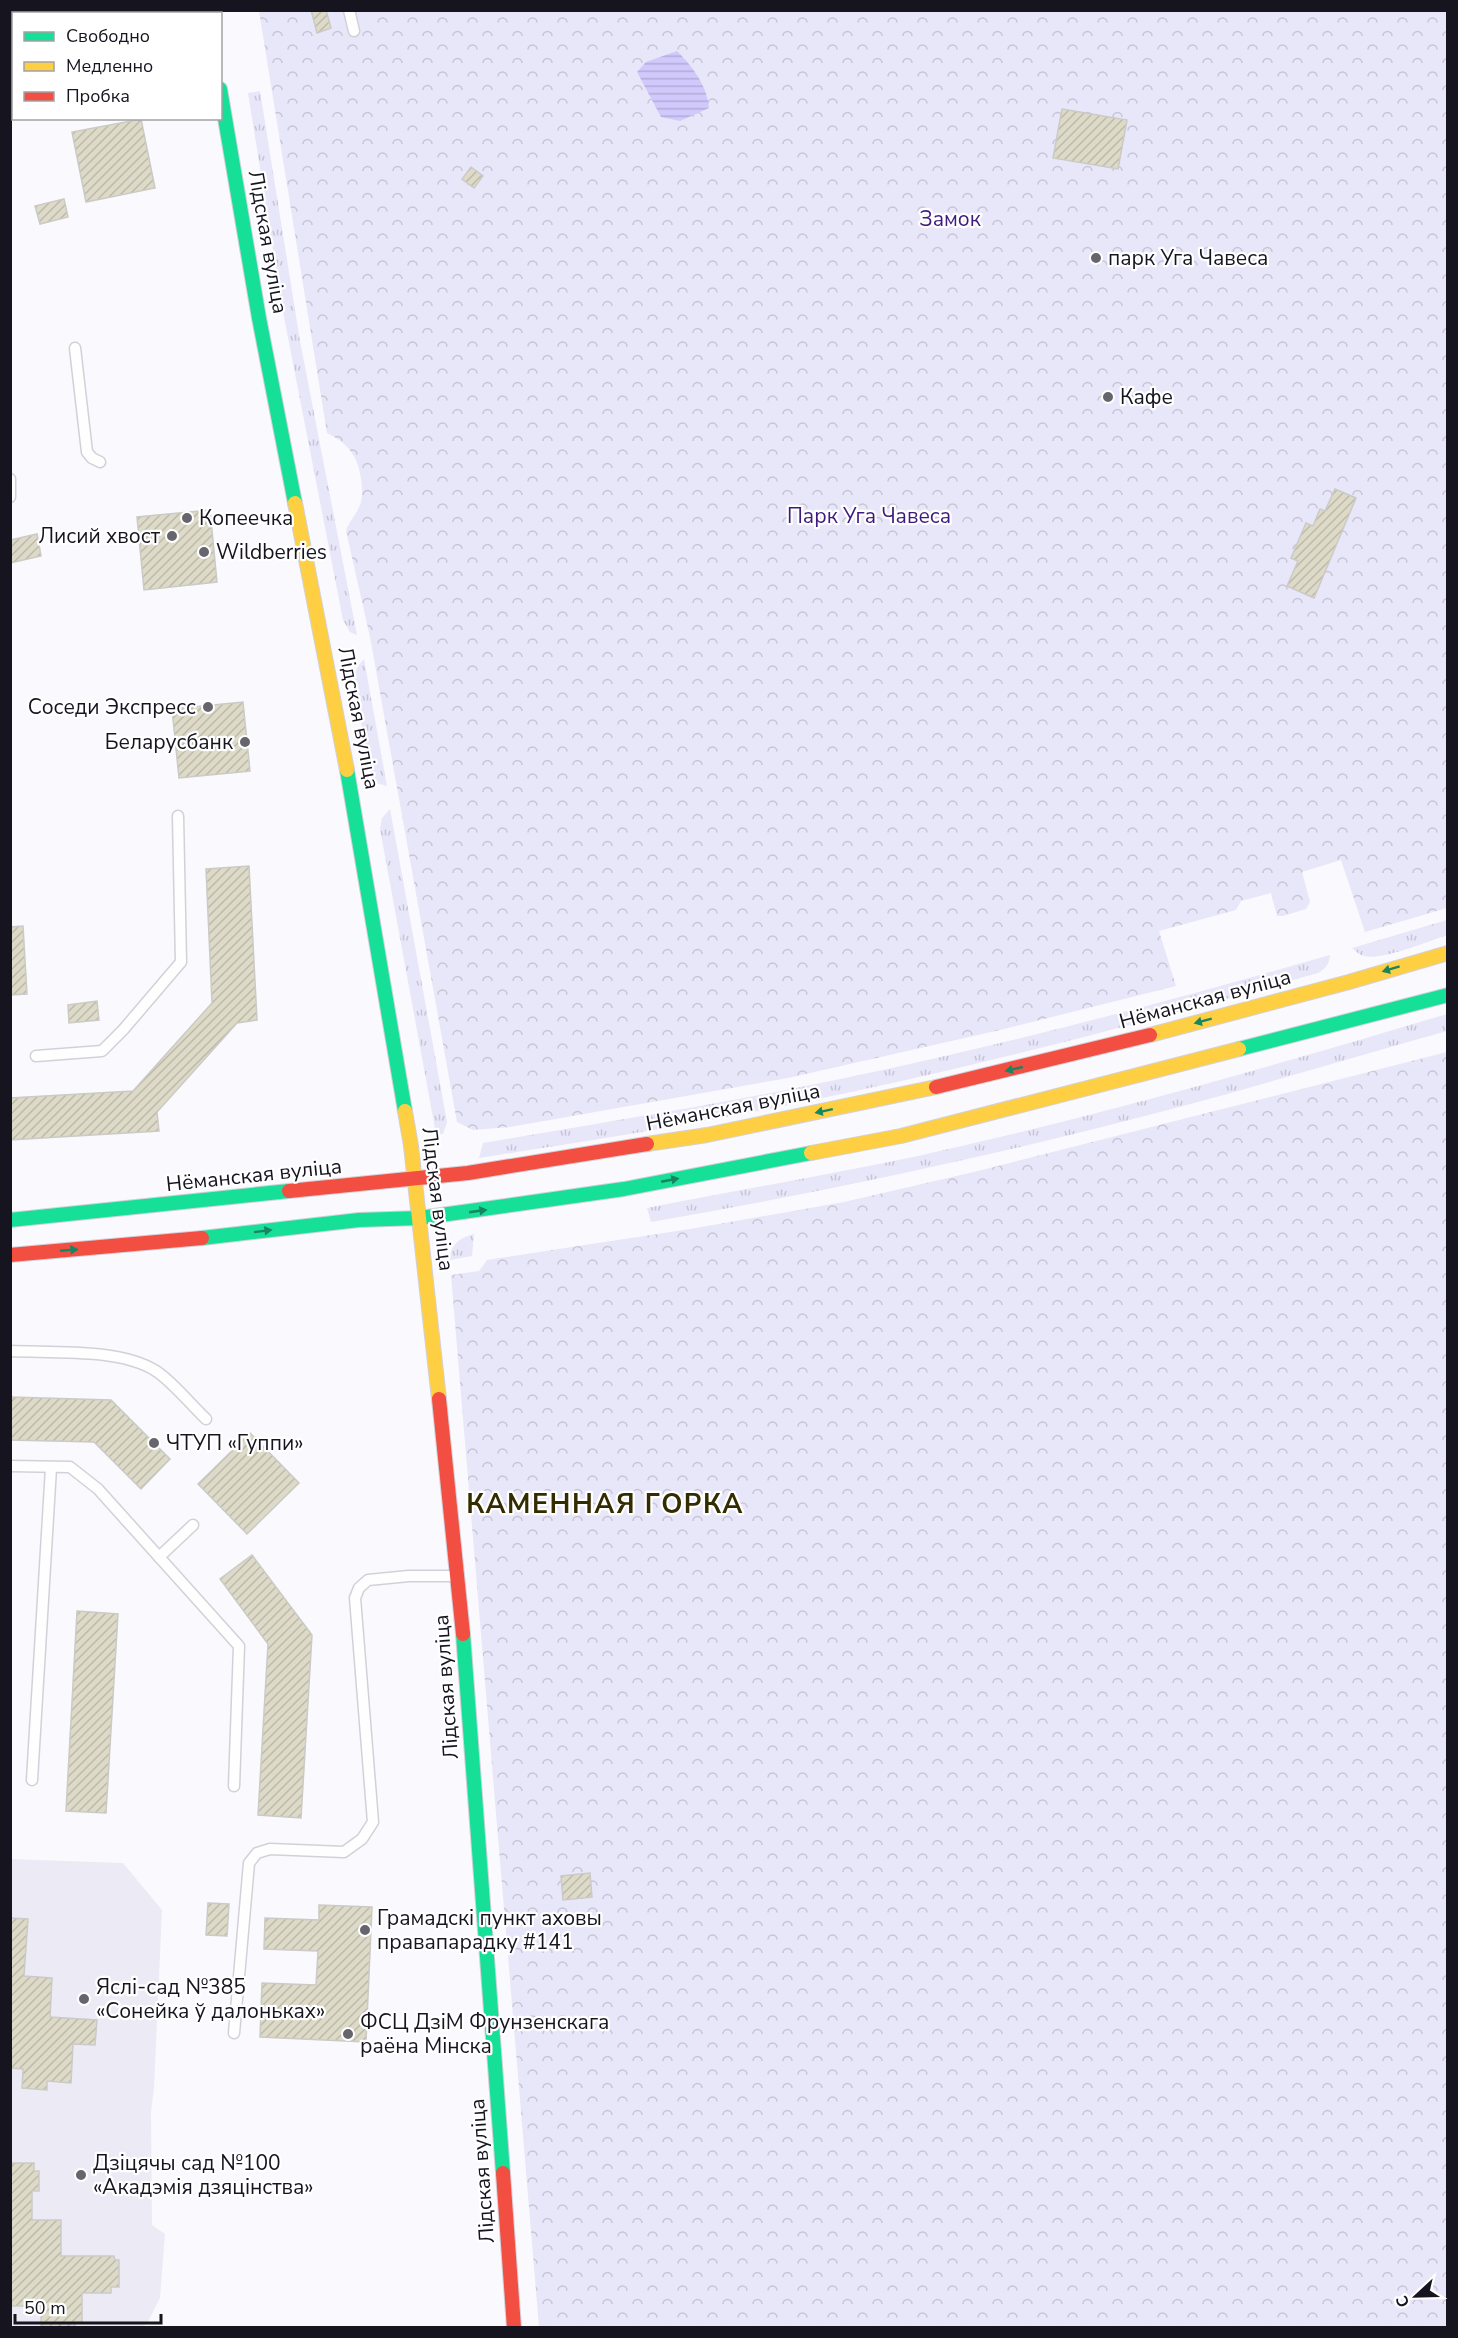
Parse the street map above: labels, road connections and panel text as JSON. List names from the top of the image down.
{
  "streets": {
    "main road": ["Лідская вуліца", "Нёманская вуліца"]
  },
  "crossings": [
    ["Лідская вуліца", "Нёманская вуліца"]
  ],
  "districts": ["КАМЕННАЯ ГОРКА"],
  "parks": ["Замок", "Парк Уга Чавеса"],
  "places": [
    "парк Уга Чавеса",
    "Кафе",
    "Копеечка",
    "Лисий хвост",
    "Wildberries",
    "Соседи Экспресс",
    "Беларусбанк",
    "ЧТУП «Гуппи»",
    "Грамадскі пункт аховы правапарадку #141",
    "Яслі-сад №385 «Сонейка ў далоньках»",
    "ФСЦ ДзіМ Фрунзенскага раёна Мінска",
    "Дзіцячы сад №100 «Акадэмія дзяцінства»"
  ],
  "legend": ["Свободно", "Медленно", "Пробка"],
  "scale_bar": "50 m",
  "north": "left"
}
